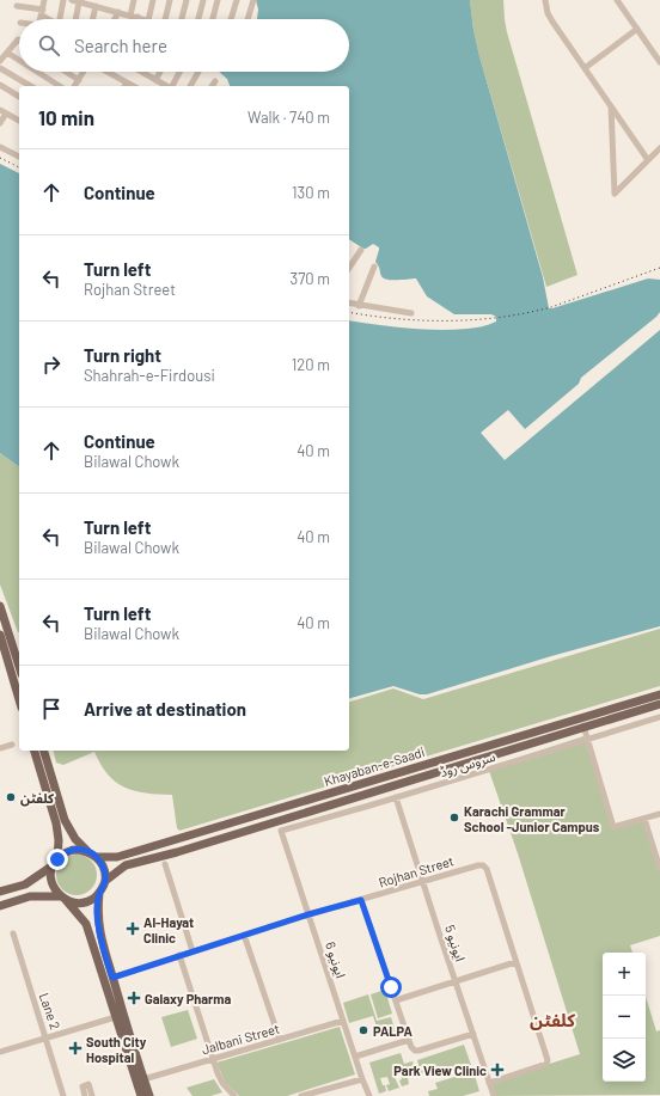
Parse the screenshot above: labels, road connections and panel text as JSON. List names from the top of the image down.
{
  "streets": {
    "main road": ["Khayaban-e-Saadi"],
    "street": [
      "سروس روڈ",
      "Rojhan Street",
      "ایونیو 5",
      "ایونیو 6",
      "Lane 2",
      "Jalbani Street"
    ]
  },
  "crossings": [
    ["سروس روڈ", "ایونیو 5"],
    ["سروس روڈ", "ایونیو 6"],
    ["Rojhan Street", "ایونیو 5"],
    ["Rojhan Street", "ایونیو 6"],
    ["ایونیو 6", "Jalbani Street"]
  ],
  "districts": ["کلفٹن"],
  "places": {
    "other": ["کلفٹن", "Karachi Grammar School -Junior Campus", "PALPA"],
    "health": [
      "Al-Hayat Clinic",
      "Galaxy Pharma",
      "South City Hospital",
      "Park View Clinic"
    ]
  },
  "page": {
    "search": "Search here",
    "heading": ["10 min", "Walk · 740 m"],
    "list": [
      ["Continue", "130 m"],
      ["Turn left", "Rojhan Street", "370 m"],
      ["Turn right", "Shahrah-e-Firdousi", "120 m"],
      ["Continue", "Bilawal Chowk", "40 m"],
      ["Turn left", "Bilawal Chowk", "40 m"],
      ["Turn left", "Bilawal Chowk", "40 m"],
      "Arrive at destination"
    ],
    "map_buttons": ["+", "−"]
  }
}
